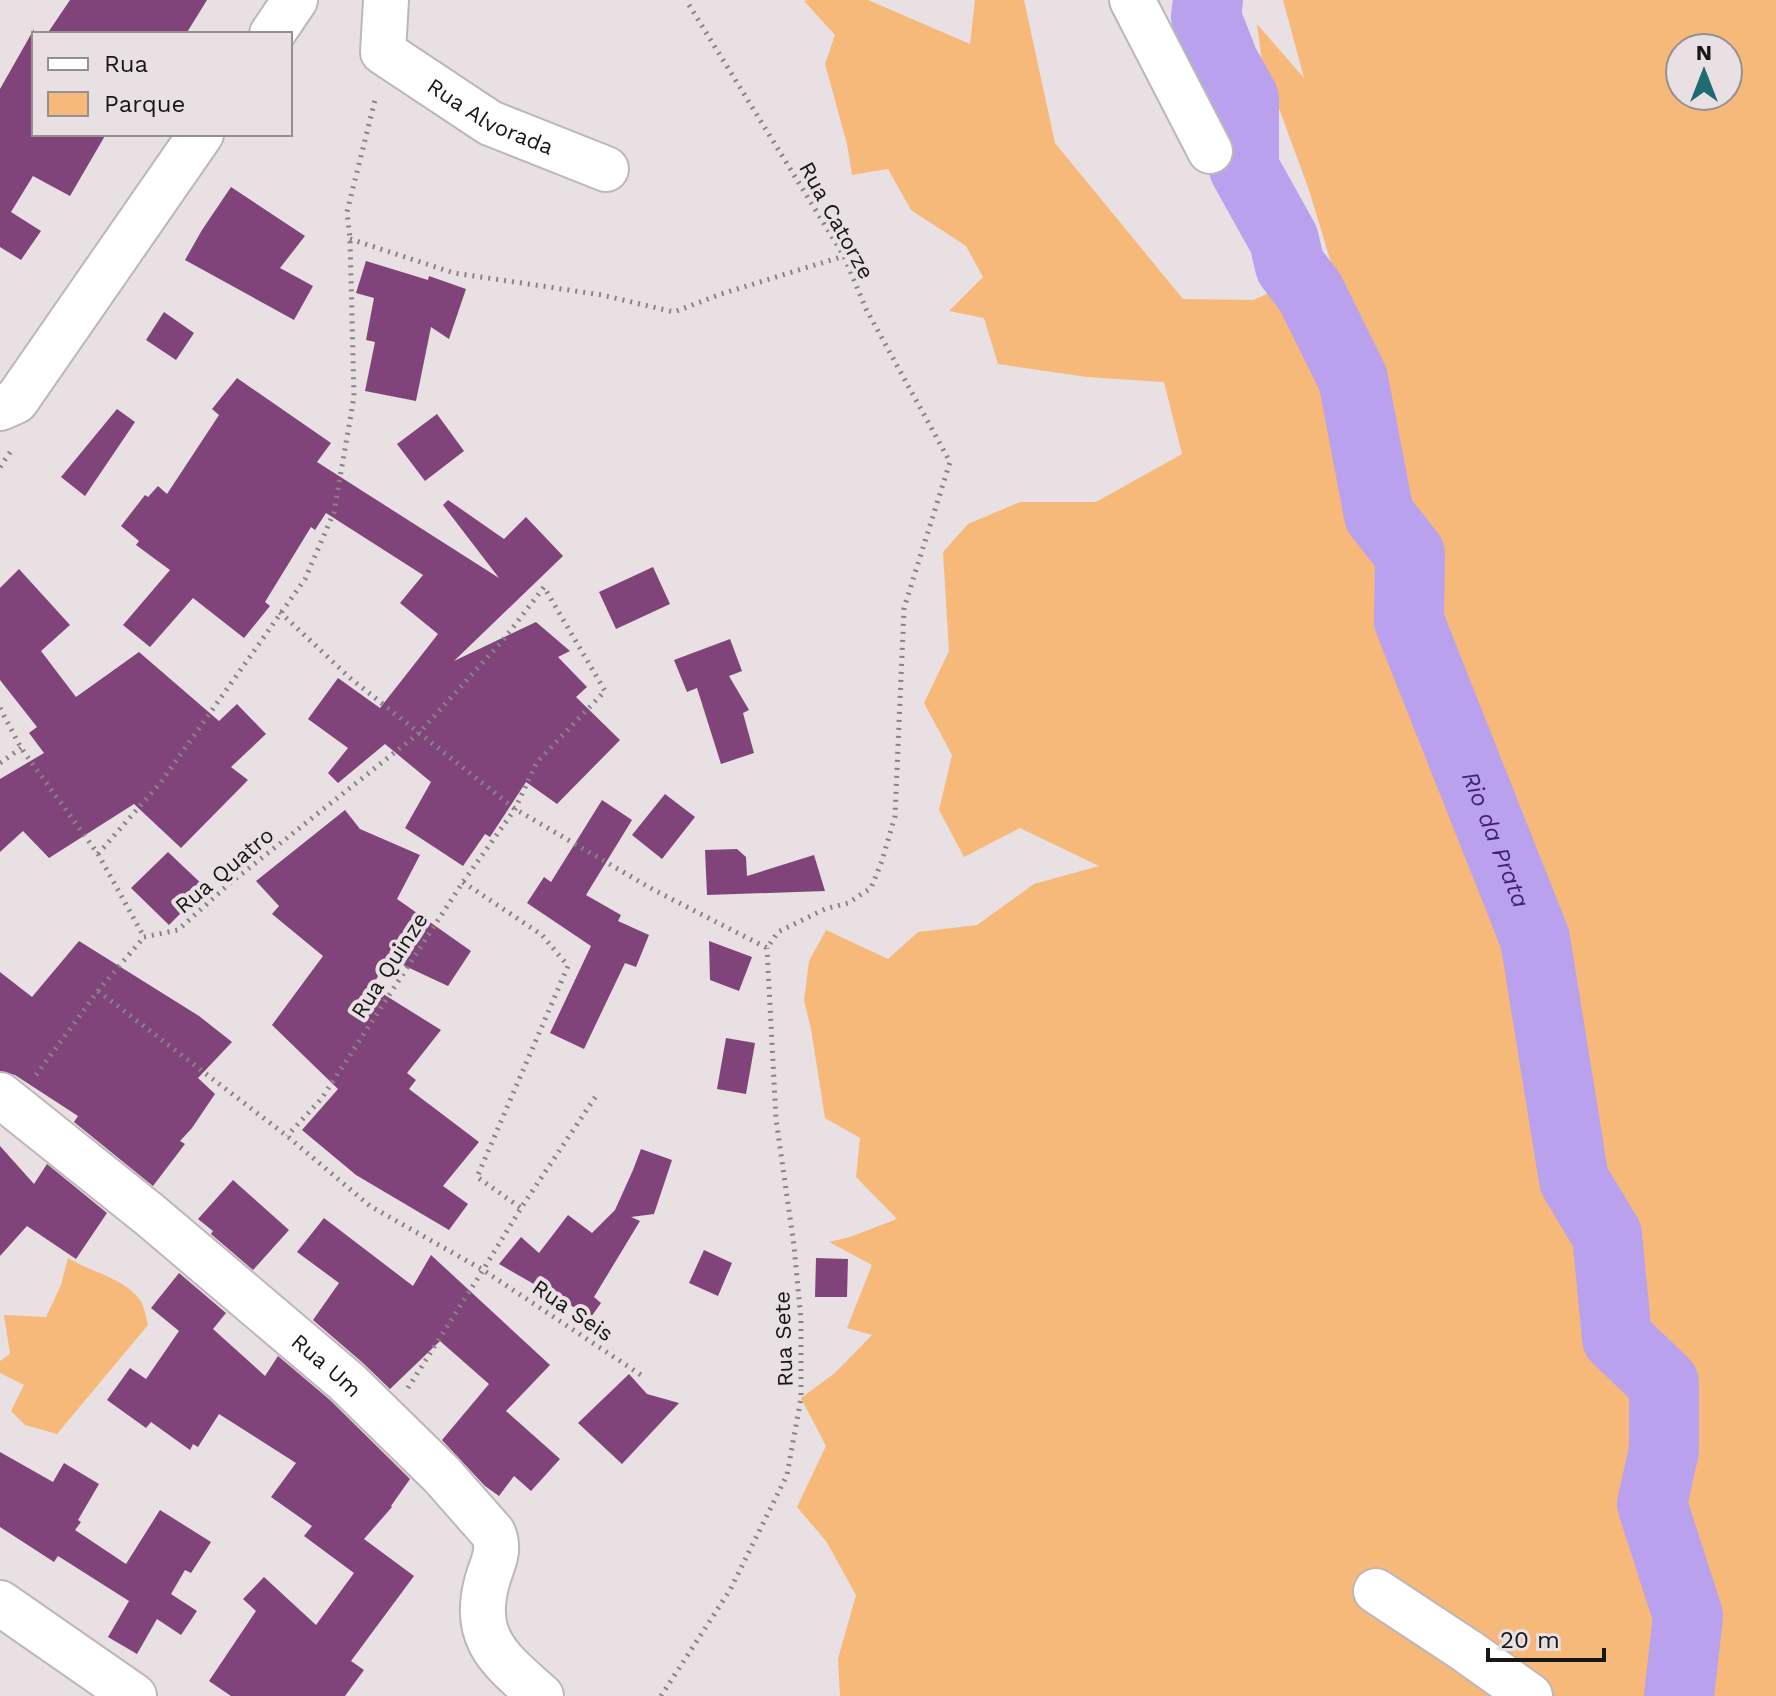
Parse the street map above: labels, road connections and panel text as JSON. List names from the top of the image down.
{
  "streets": {
    "street": ["Rua Alvorada", "Rua Um"],
    "path": [
      "Rua Catorze",
      "Rua Quatro",
      "Rua Quinze",
      "Rua Seis",
      "Rua Sete"
    ]
  },
  "crossings": [
    ["Rua Catorze", "Rua Sete"],
    ["Rua Quatro", "Rua Quinze"]
  ],
  "water": ["Rio da Prata"],
  "legend": ["Rua", "Parque"],
  "scale_bar": "20 m",
  "north": "top"
}
